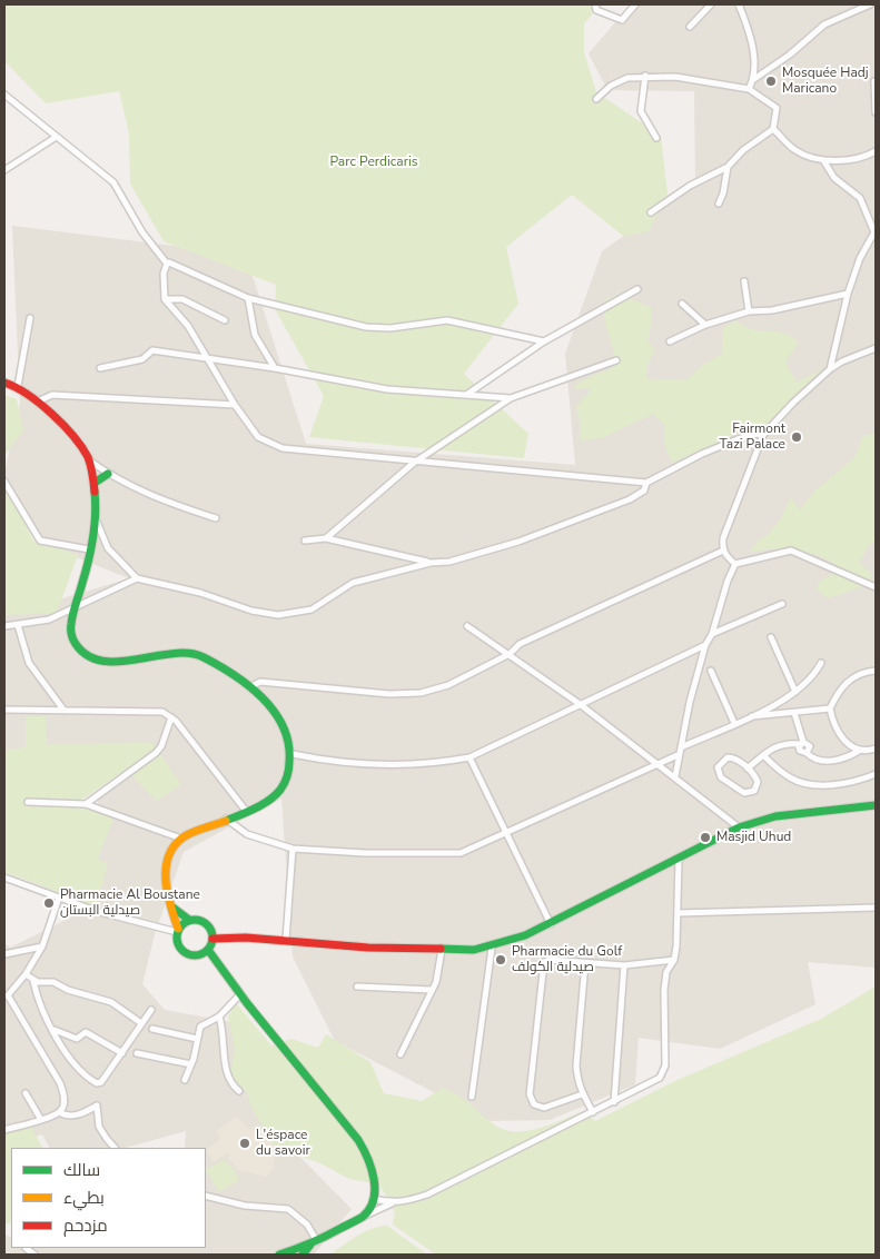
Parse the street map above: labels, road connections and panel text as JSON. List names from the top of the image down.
{
  "parks": ["Parc Perdicaris"],
  "places": [
    "Mosquée Hadj Maricano",
    "Fairmont Tazi Palace",
    "Masjid Uhud",
    "Pharmacie Al Boustane صيدلية البستان",
    "Pharmacie du Golf صيدلية الكولف",
    "L'éspace du savoir"
  ],
  "legend": ["سالك", "بطيء", "مزدحم"]
}
